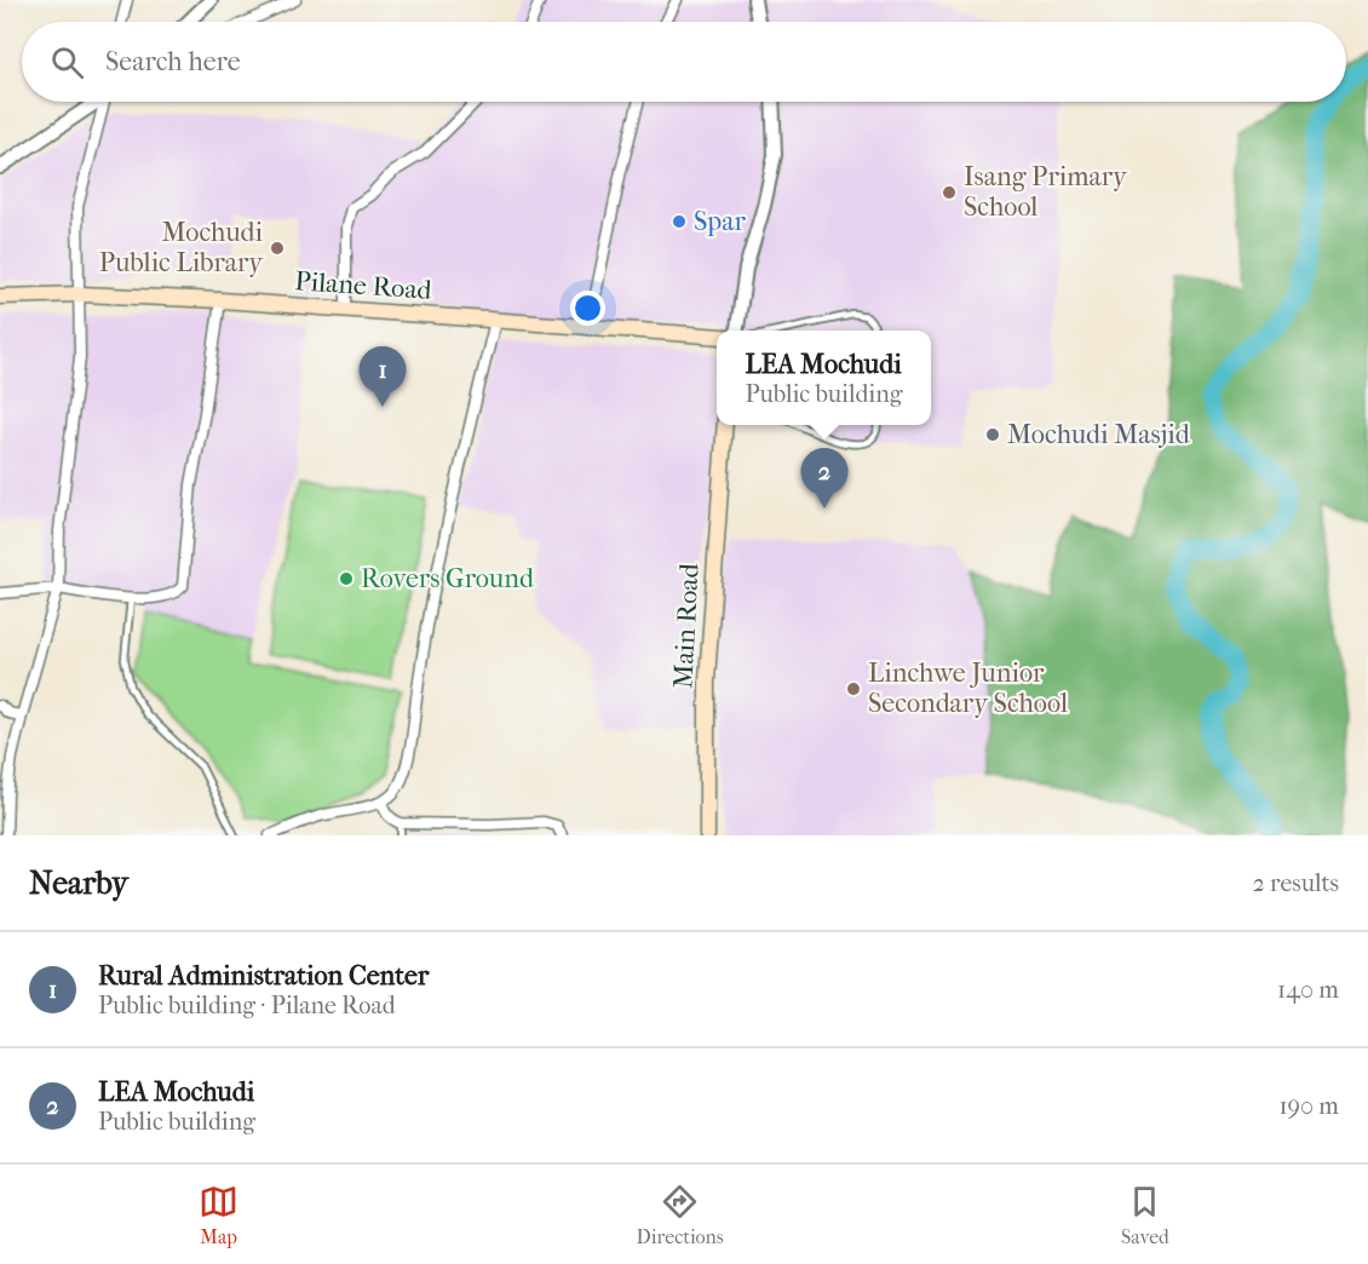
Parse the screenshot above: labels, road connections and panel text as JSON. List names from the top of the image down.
{
  "streets": {
    "main road": ["Pilane Road", "Main Road"]
  },
  "places": [
    "Isang Primary School",
    "Spar",
    "Mochudi Public Library",
    "Mochudi Masjid",
    "Rovers Ground",
    "Linchwe Junior Secondary School"
  ],
  "page": {
    "search": "Search here",
    "popup": ["LEA Mochudi", "Public building"],
    "pins": ["1", "2"],
    "heading": ["Nearby", "2 results"],
    "list": [
      {
        "mark": "1",
        "name": "Rural Administration Center",
        "note": "Public building · Pilane Road",
        "value": "140 m"
      },
      {
        "mark": "2",
        "name": "LEA Mochudi",
        "note": "Public building",
        "value": "190 m"
      }
    ],
    "nav": ["Map", "Directions", "Saved"]
  }
}
